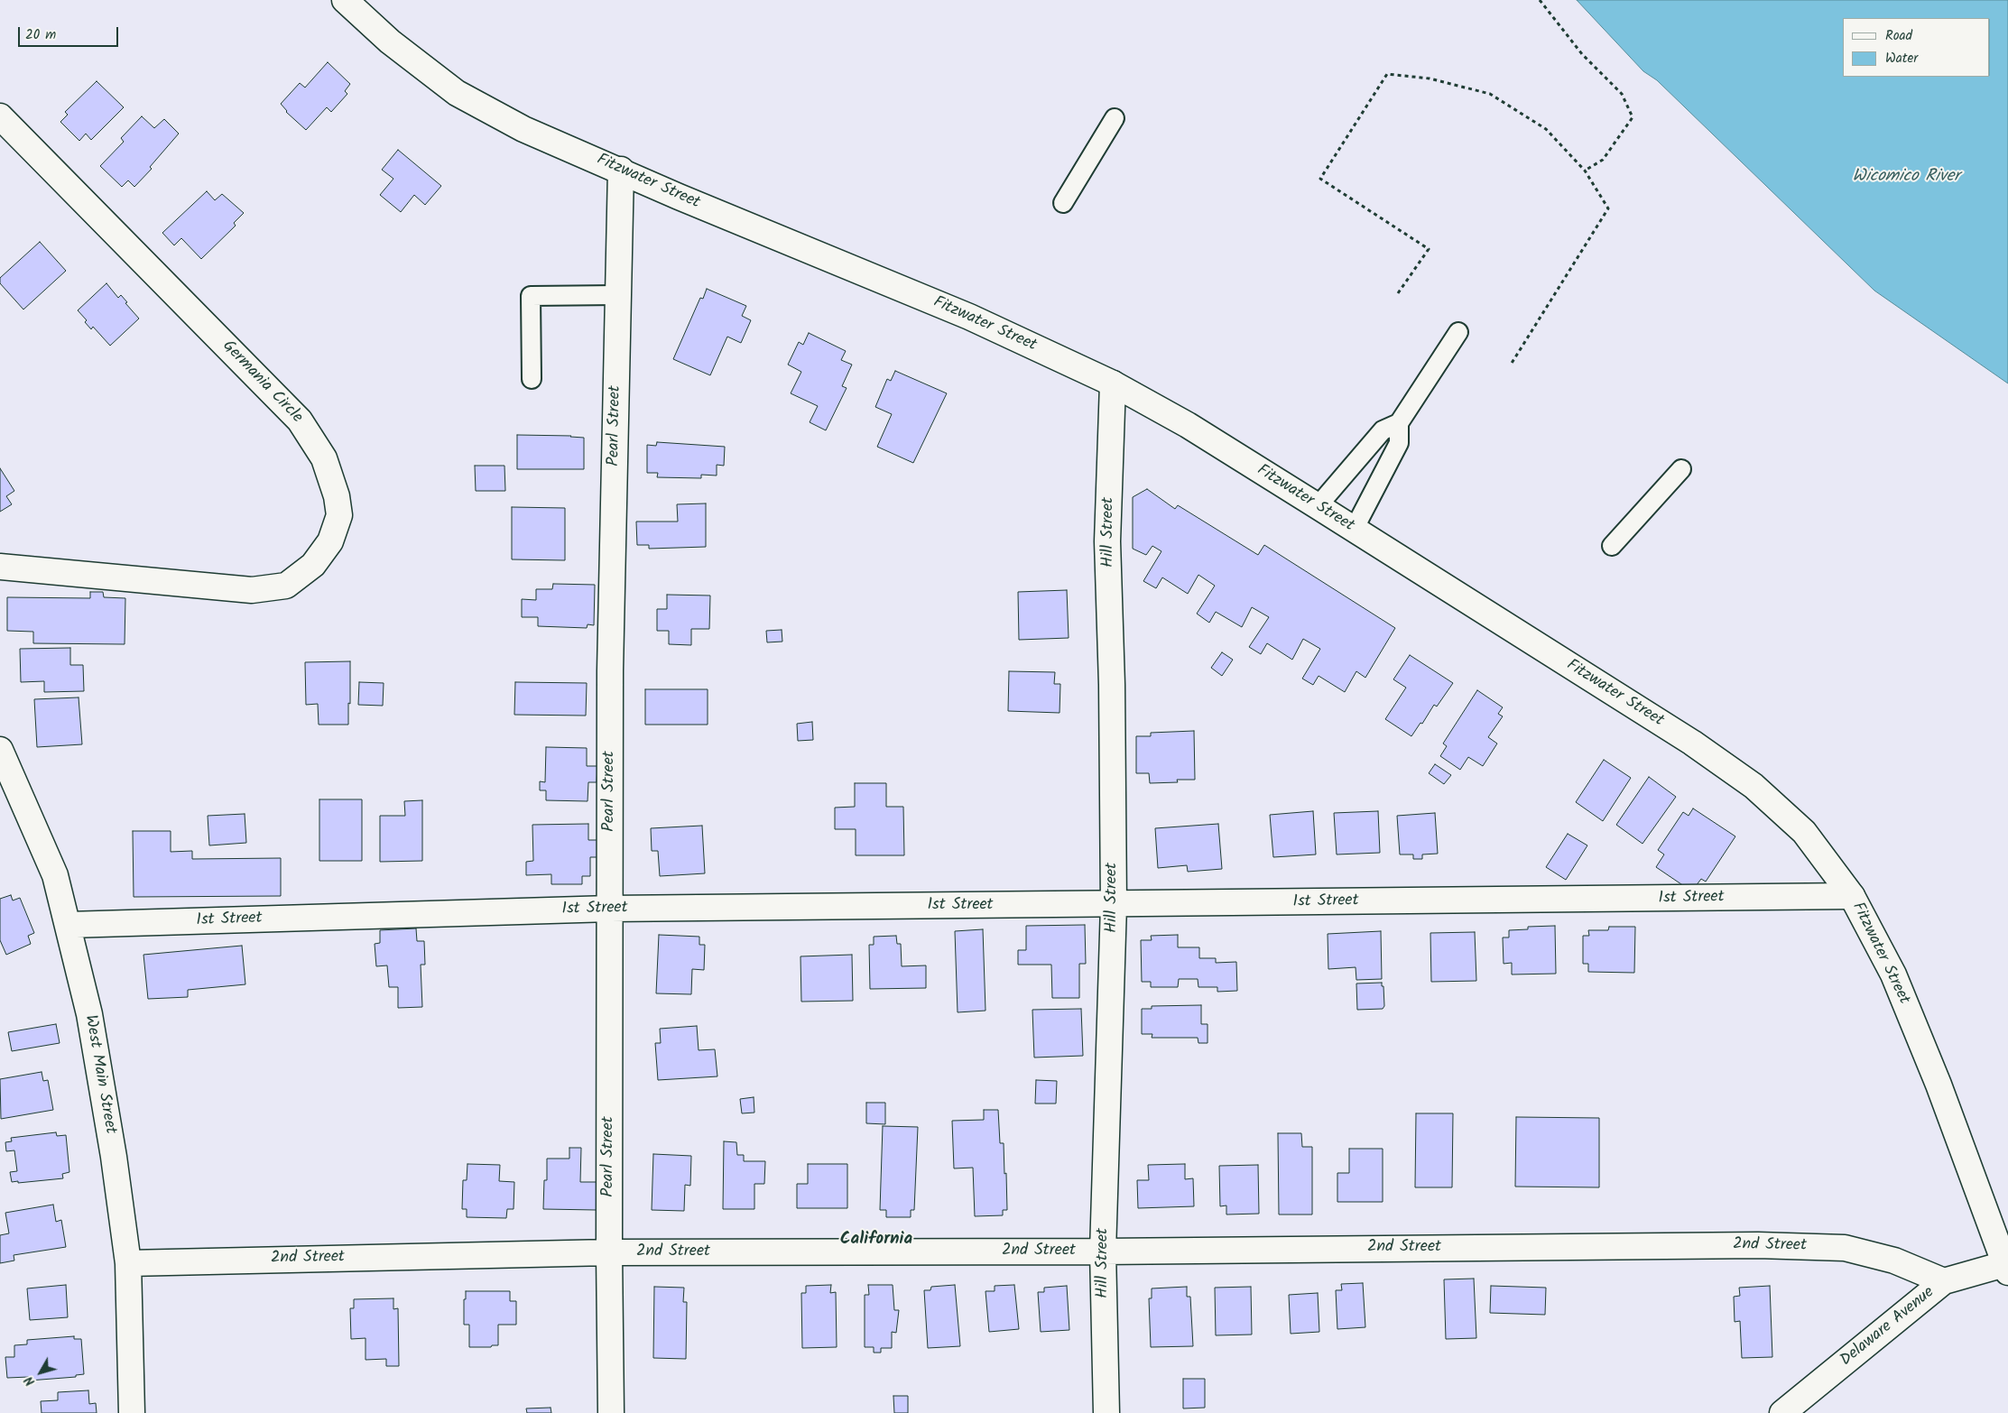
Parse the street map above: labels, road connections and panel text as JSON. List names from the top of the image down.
{
  "streets": {
    "street": [
      "Fitzwater Street",
      "Germania Circle",
      "Pearl Street",
      "Hill Street",
      "1st Street",
      "West Main Street",
      "2nd Street",
      "Delaware Avenue"
    ]
  },
  "crossings": [
    ["Fitzwater Street", "Pearl Street"],
    ["Fitzwater Street", "Hill Street"],
    ["Fitzwater Street", "1st Street"],
    ["Fitzwater Street", "Delaware Avenue"],
    ["Pearl Street", "1st Street"],
    ["Pearl Street", "2nd Street"],
    ["Hill Street", "1st Street"],
    ["Hill Street", "2nd Street"],
    ["1st Street", "West Main Street"],
    ["West Main Street", "2nd Street"],
    ["2nd Street", "Delaware Avenue"]
  ],
  "districts": ["California"],
  "water": ["Wicomico River"],
  "legend": ["Road", "Water"],
  "scale_bar": "20 m",
  "north": "bottom left"
}
